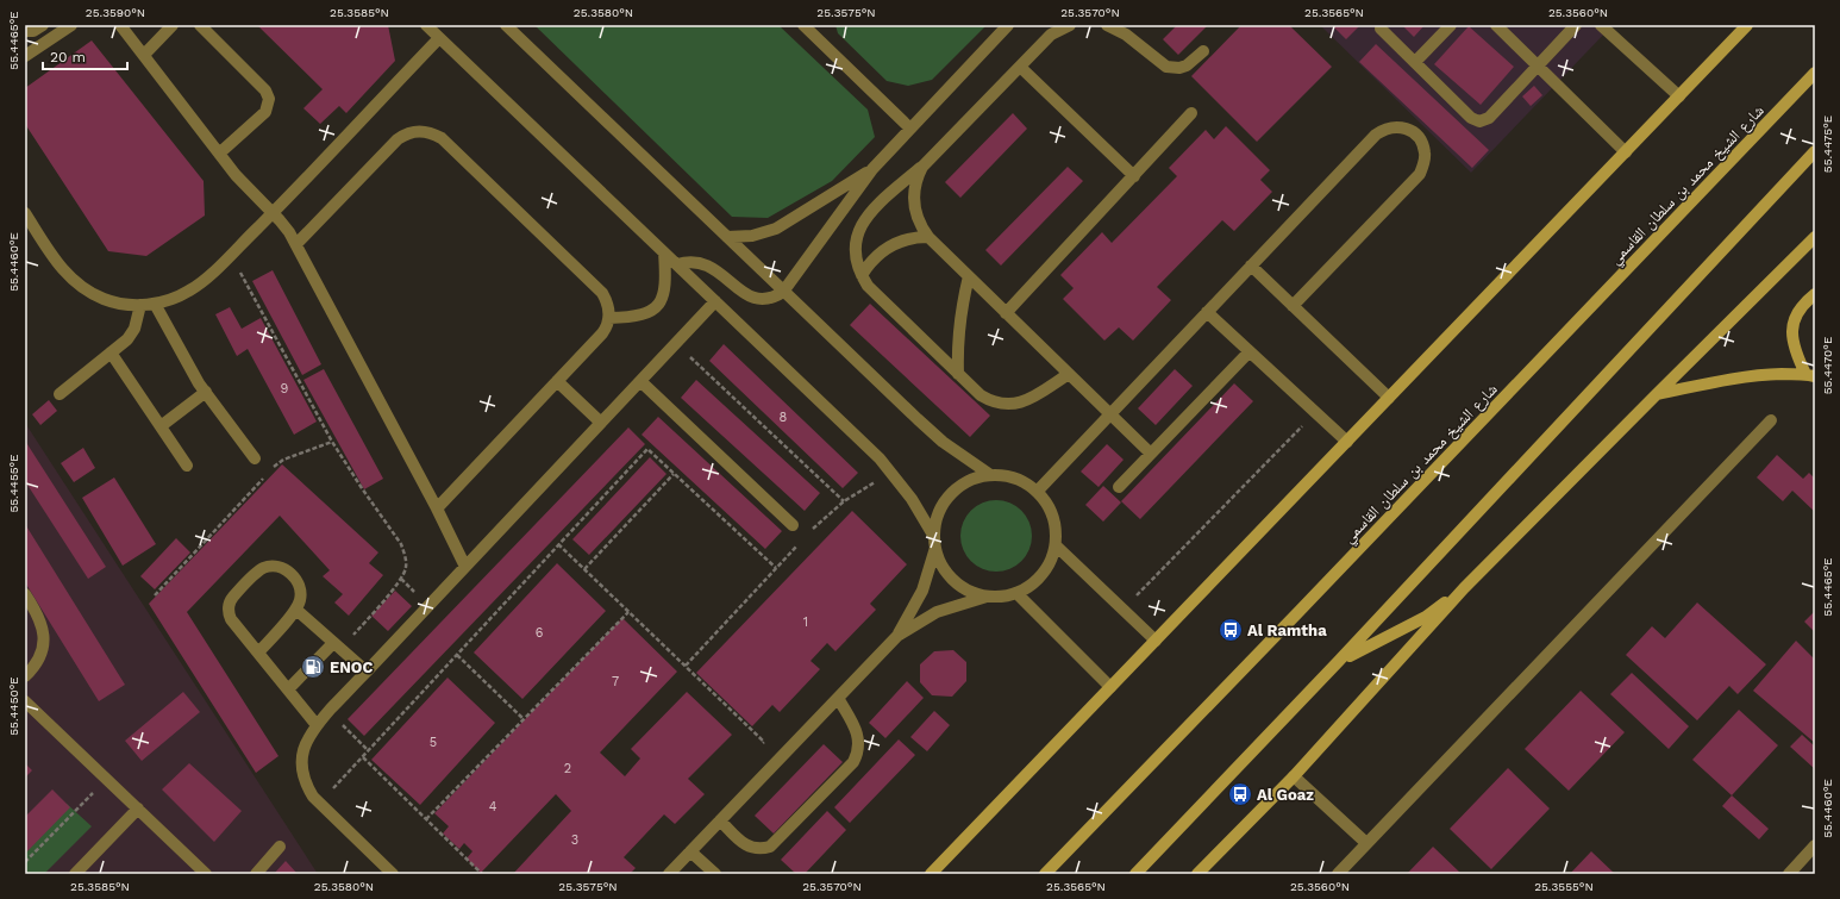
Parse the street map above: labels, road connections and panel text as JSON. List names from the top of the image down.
{
  "streets": {
    "street": ["شارع الشيخ محمد بن سلطان القاسمي"]
  },
  "places": {
    "bus stop": ["Al Ramtha", "Al Goaz"],
    "fuel station": ["ENOC"]
  },
  "house_numbers": [
    "9",
    "8",
    "1",
    "6",
    "7",
    "5",
    "2",
    "4",
    "3"
  ],
  "scale_bar": "20 m",
  "coordinates": [
    "25.3590°N",
    "25.3585°N",
    "25.3580°N",
    "25.3575°N",
    "25.3570°N",
    "25.3565°N",
    "25.3560°N",
    "55.4465°E",
    "55.4475°E",
    "55.4460°E",
    "55.4470°E",
    "55.4455°E",
    "55.4450°E",
    "25.3555°N"
  ]
}
